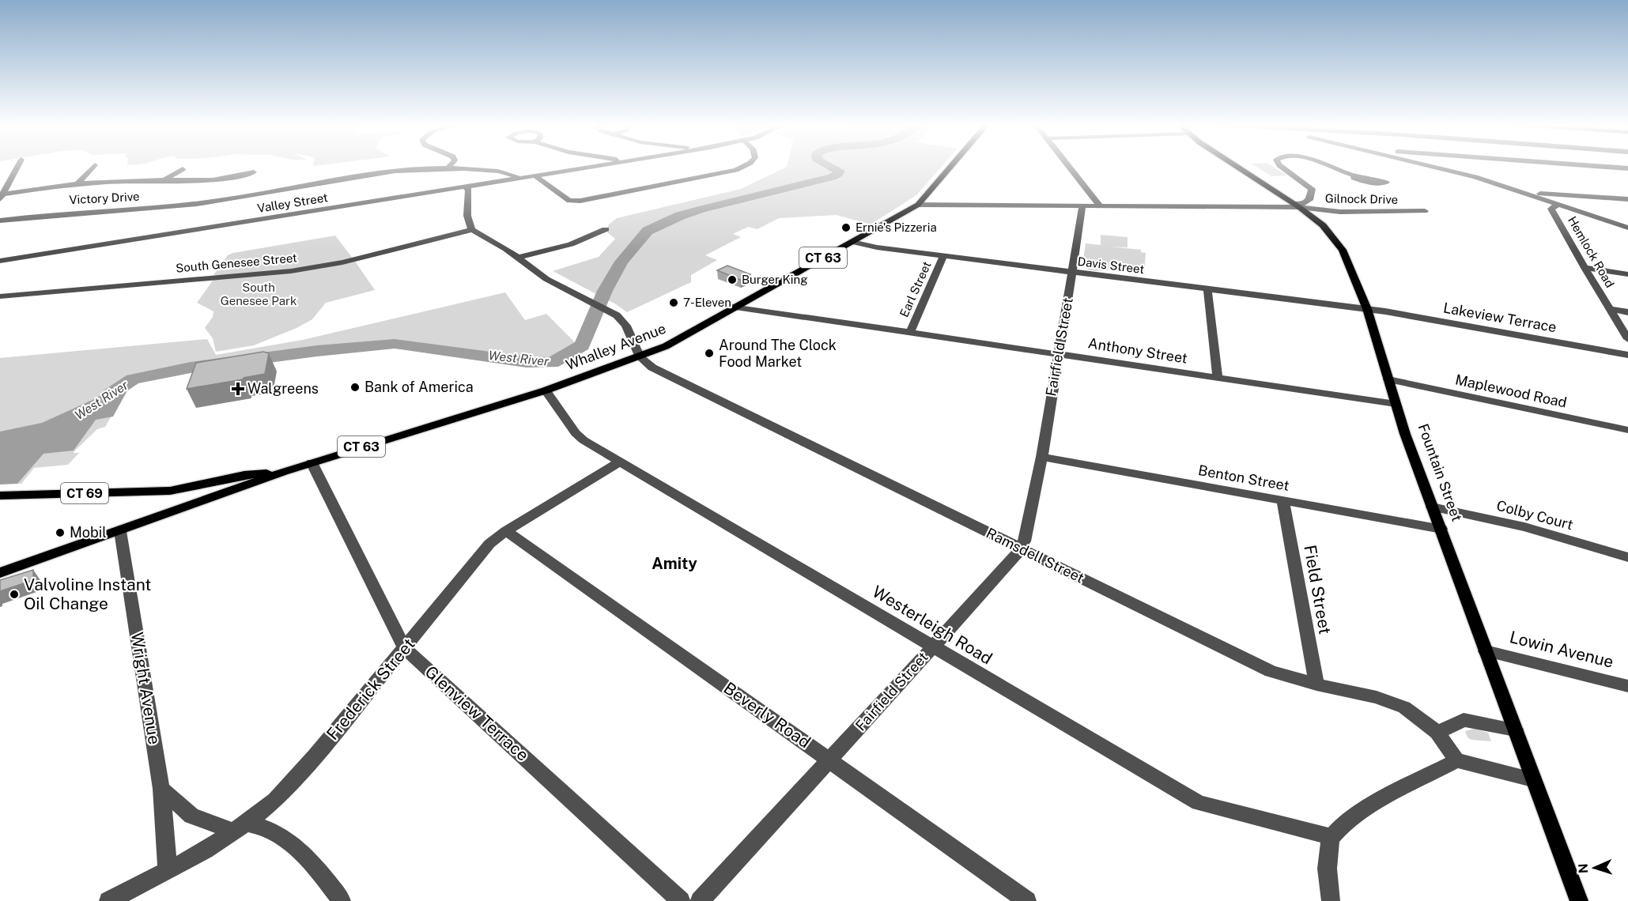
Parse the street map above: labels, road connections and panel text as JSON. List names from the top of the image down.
{
  "streets": {
    "main road": [
      "CT 63",
      "Whalley Avenue",
      "Fountain Street",
      "CT 69"
    ],
    "street": [
      "Victory Drive",
      "Gilnock Drive",
      "Valley Street",
      "Hemlock Road",
      "South Genesee Street",
      "Davis Street",
      "Earl Street",
      "Lakeview Terrace",
      "Fairfield Street",
      "Anthony Street",
      "Maplewood Road",
      "Benton Street",
      "Colby Court",
      "Ramsdell Street",
      "Field Street",
      "Westerleigh Road",
      "Lowin Avenue",
      "Wright Avenue",
      "Frederick Street",
      "Glenview Terrace",
      "Beverly Road"
    ]
  },
  "crossings": [
    ["Victory Drive", "Valley Street"],
    ["Gilnock Drive", "Whalley Avenue"],
    ["Gilnock Drive", "Fairfield Street"],
    ["Gilnock Drive", "Fountain Street"],
    ["CT 63", "Whalley Avenue"],
    ["CT 63", "Wright Avenue"],
    ["Davis Street", "Earl Street"],
    ["Davis Street", "Lakeview Terrace"],
    ["Davis Street", "Whalley Avenue"],
    ["Davis Street", "Fairfield Street"],
    ["Davis Street", "Fountain Street"],
    ["Earl Street", "Anthony Street"],
    ["Lakeview Terrace", "Fountain Street"],
    ["Whalley Avenue", "Anthony Street"],
    ["Whalley Avenue", "Ramsdell Street"],
    ["Whalley Avenue", "Westerleigh Road"],
    ["Whalley Avenue", "Glenview Terrace"],
    ["Fairfield Street", "Anthony Street"],
    ["Fairfield Street", "Benton Street"],
    ["Fairfield Street", "Ramsdell Street"],
    ["Fairfield Street", "Westerleigh Road"],
    ["Fairfield Street", "Beverly Road"],
    ["Anthony Street", "Fountain Street"],
    ["Maplewood Road", "Fountain Street"],
    ["Fountain Street", "Benton Street"],
    ["Fountain Street", "Colby Court"],
    ["Fountain Street", "Lowin Avenue"],
    ["Benton Street", "Field Street"],
    ["Ramsdell Street", "Field Street"],
    ["Westerleigh Road", "Frederick Street"],
    ["Wright Avenue", "Frederick Street"],
    ["Frederick Street", "Glenview Terrace"],
    ["Frederick Street", "Beverly Road"]
  ],
  "districts": ["Amity"],
  "water": ["West River"],
  "parks": ["South Genesee Park"],
  "places": {
    "other": [
      "Ernie's Pizzeria",
      "Burger King",
      "7-Eleven",
      "Around The Clock Food Market",
      "Bank of America",
      "Mobil",
      "Valvoline Instant Oil Change"
    ],
    "health": ["Walgreens"]
  },
  "north": "left"
}
